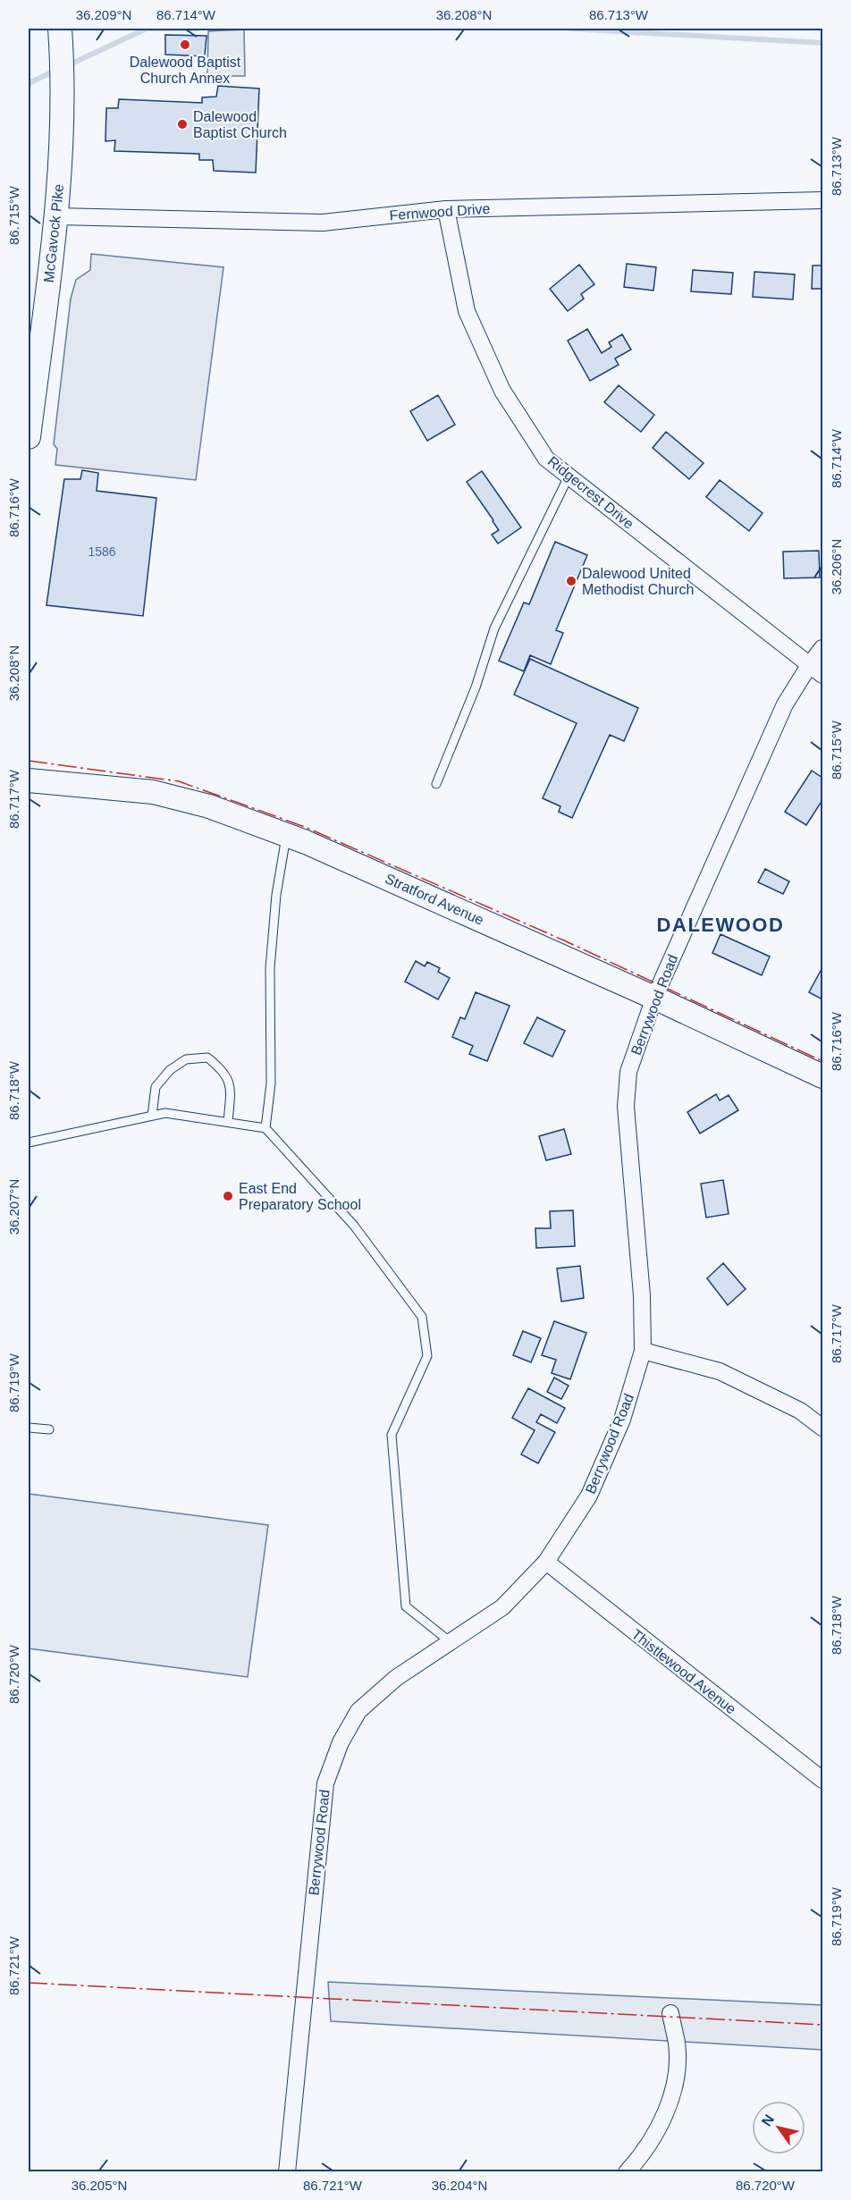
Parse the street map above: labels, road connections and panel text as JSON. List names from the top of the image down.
{
  "streets": {
    "street": [
      "Fernwood Drive",
      "McGavock Pike",
      "Ridgecrest Drive",
      "Stratford Avenue",
      "Berrywood Road",
      "Thistlewood Avenue"
    ]
  },
  "crossings": [
    ["Fernwood Drive", "McGavock Pike"],
    ["Fernwood Drive", "Ridgecrest Drive"],
    ["Ridgecrest Drive", "Berrywood Road"],
    ["Stratford Avenue", "Berrywood Road"],
    ["Berrywood Road", "Thistlewood Avenue"]
  ],
  "districts": ["DALEWOOD"],
  "places": [
    "Dalewood Baptist Church Annex",
    "Dalewood Baptist Church",
    "Dalewood United Methodist Church",
    "East End Preparatory School"
  ],
  "house_numbers": ["1586"],
  "north": "top left",
  "coordinates": [
    "36.209°N",
    "86.714°W",
    "36.208°N",
    "86.713°W",
    "86.715°W",
    "86.716°W",
    "36.206°N",
    "86.717°W",
    "86.718°W",
    "36.207°N",
    "86.719°W",
    "86.720°W",
    "86.721°W",
    "36.205°N",
    "36.204°N"
  ]
}
